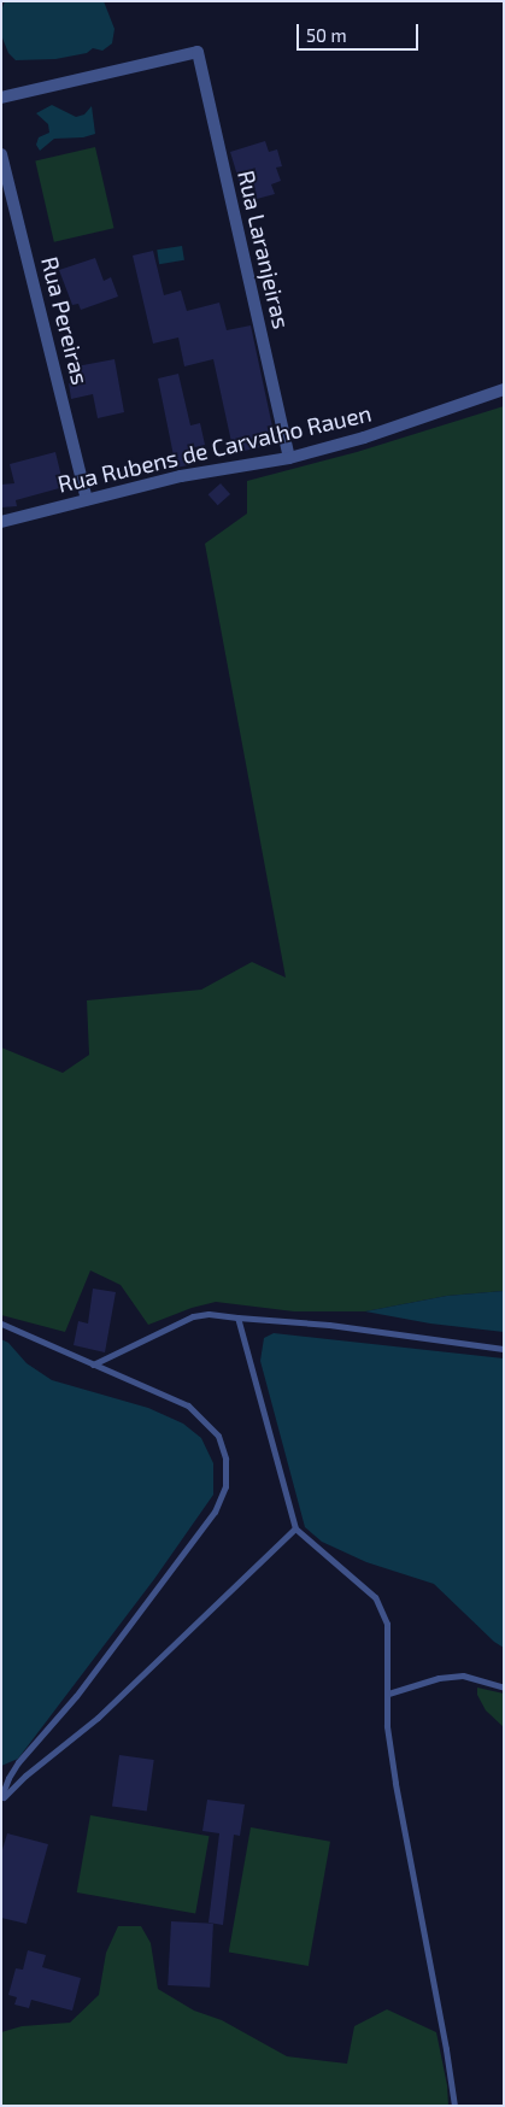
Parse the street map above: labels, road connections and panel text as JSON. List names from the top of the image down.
{
  "streets": {
    "street": ["Rua Laranjeiras", "Rua Pereiras", "Rua Rubens de Carvalho Rauen"]
  },
  "crossings": [
    ["Rua Laranjeiras", "Rua Rubens de Carvalho Rauen"],
    ["Rua Pereiras", "Rua Rubens de Carvalho Rauen"]
  ],
  "scale_bar": "50 m"
}
